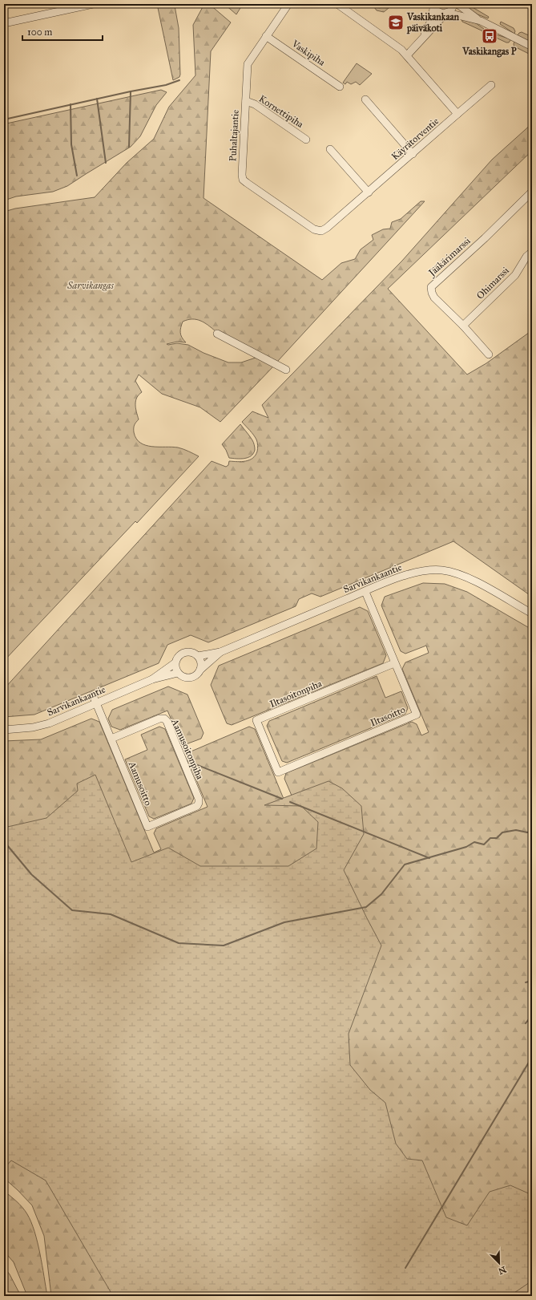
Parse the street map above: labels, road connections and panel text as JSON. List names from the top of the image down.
{
  "streets": {
    "street": [
      "Vaskipiha",
      "Kornettipiha",
      "Puhaltajantie",
      "Käyrätorventie",
      "Jääkärimarssi",
      "Ohimarssi",
      "Sarvikankaantie",
      "Iltasoitonpiha",
      "Iltasoitto",
      "Aamusoitonpiha",
      "Aamusoitto"
    ]
  },
  "crossings": [
    ["Vaskipiha", "Puhaltajantie"],
    ["Kornettipiha", "Puhaltajantie"],
    ["Puhaltajantie", "Käyrätorventie"],
    ["Jääkärimarssi", "Ohimarssi"],
    ["Sarvikankaantie", "Iltasoitto"],
    ["Sarvikankaantie", "Aamusoitto"],
    ["Iltasoitonpiha", "Iltasoitto"],
    ["Aamusoitonpiha", "Aamusoitto"]
  ],
  "parks": ["Sarvikangas"],
  "places": {
    "school or university": ["Vaskikankaan päiväkoti"],
    "bus stop": ["Vaskikangas P"]
  },
  "scale_bar": "100 m",
  "north": "bottom right"
}
